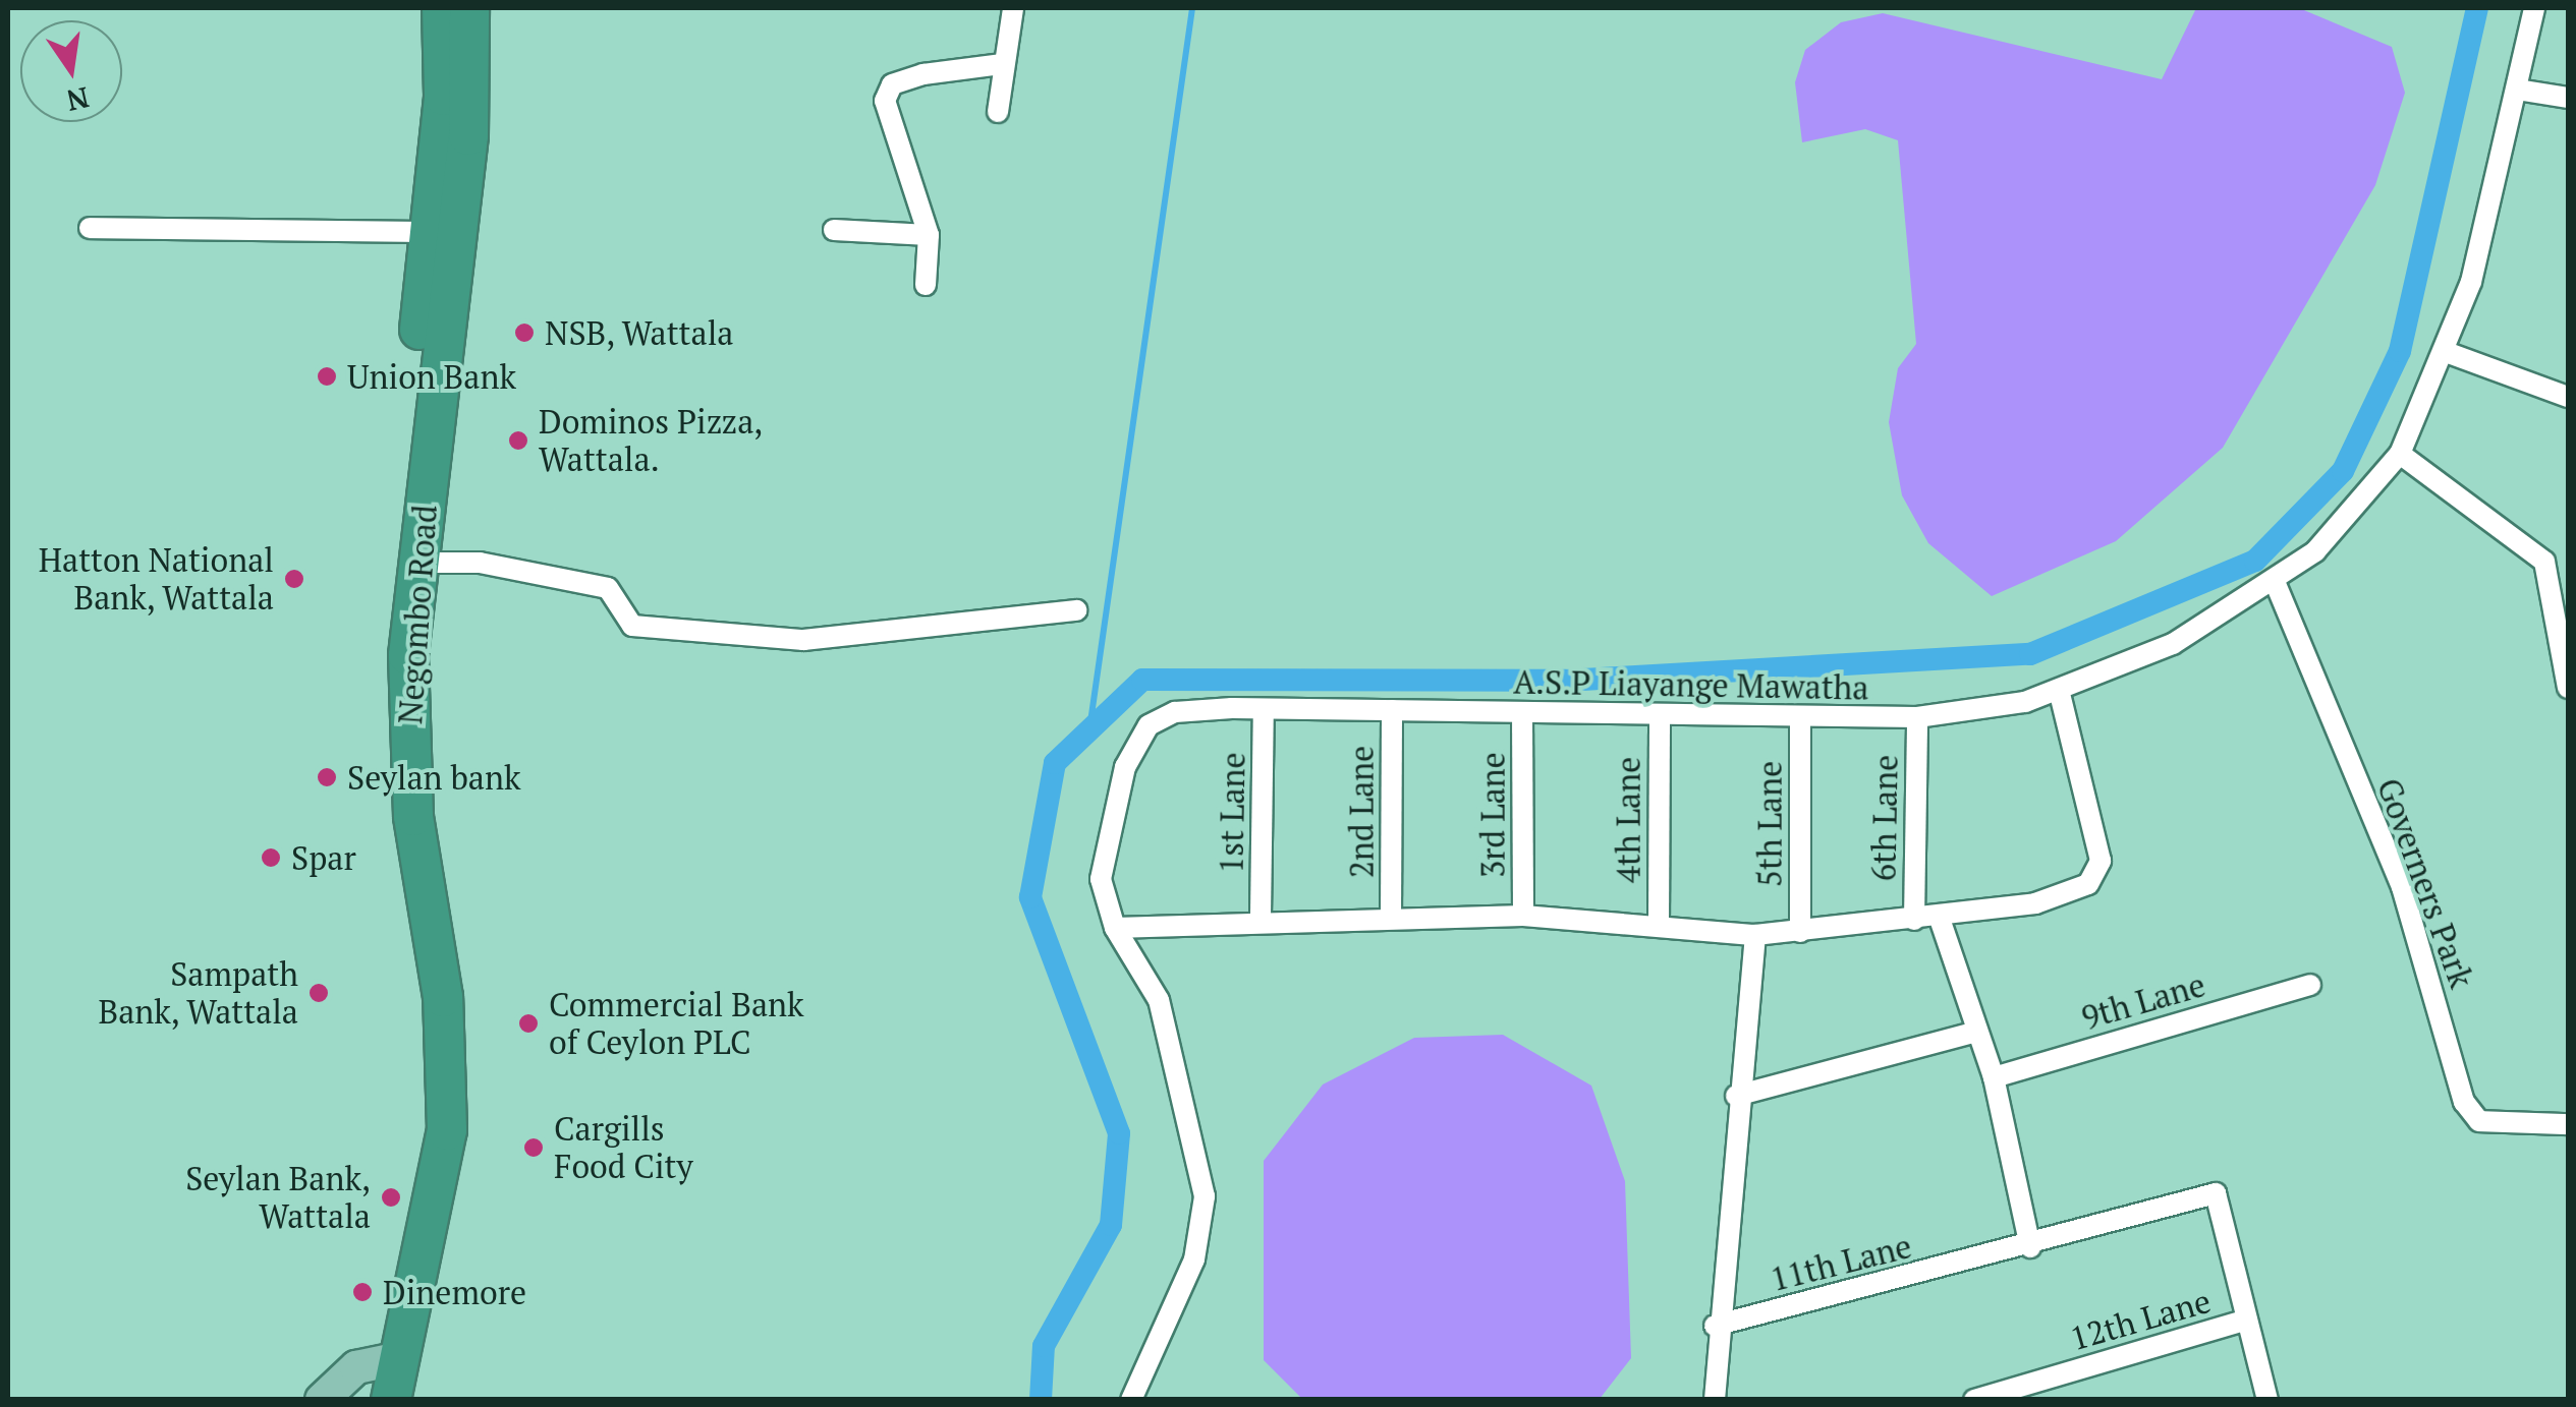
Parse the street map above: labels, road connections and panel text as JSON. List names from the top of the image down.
{
  "streets": {
    "highway": ["Negombo Road"],
    "street": [
      "A.S.P Liayange Mawatha",
      "2nd Lane",
      "1st Lane",
      "3rd Lane",
      "6th Lane",
      "4th Lane",
      "5th Lane",
      "Governers Park",
      "9th Lane",
      "11th Lane",
      "12th Lane"
    ]
  },
  "crossings": [
    ["A.S.P Liayange Mawatha", "2nd Lane"],
    ["A.S.P Liayange Mawatha", "1st Lane"],
    ["A.S.P Liayange Mawatha", "3rd Lane"],
    ["A.S.P Liayange Mawatha", "6th Lane"],
    ["A.S.P Liayange Mawatha", "4th Lane"],
    ["A.S.P Liayange Mawatha", "5th Lane"],
    ["A.S.P Liayange Mawatha", "Governers Park"],
    ["11th Lane", "12th Lane"]
  ],
  "places": [
    "NSB, Wattala",
    "Union Bank",
    "Dominos Pizza, Wattala.",
    "Hatton National Bank, Wattala",
    "Seylan bank",
    "Spar",
    "Sampath Bank, Wattala",
    "Commercial Bank of Ceylon PLC",
    "Cargills Food City",
    "Seylan Bank, Wattala",
    "Dinemore"
  ],
  "north": "bottom"
}
